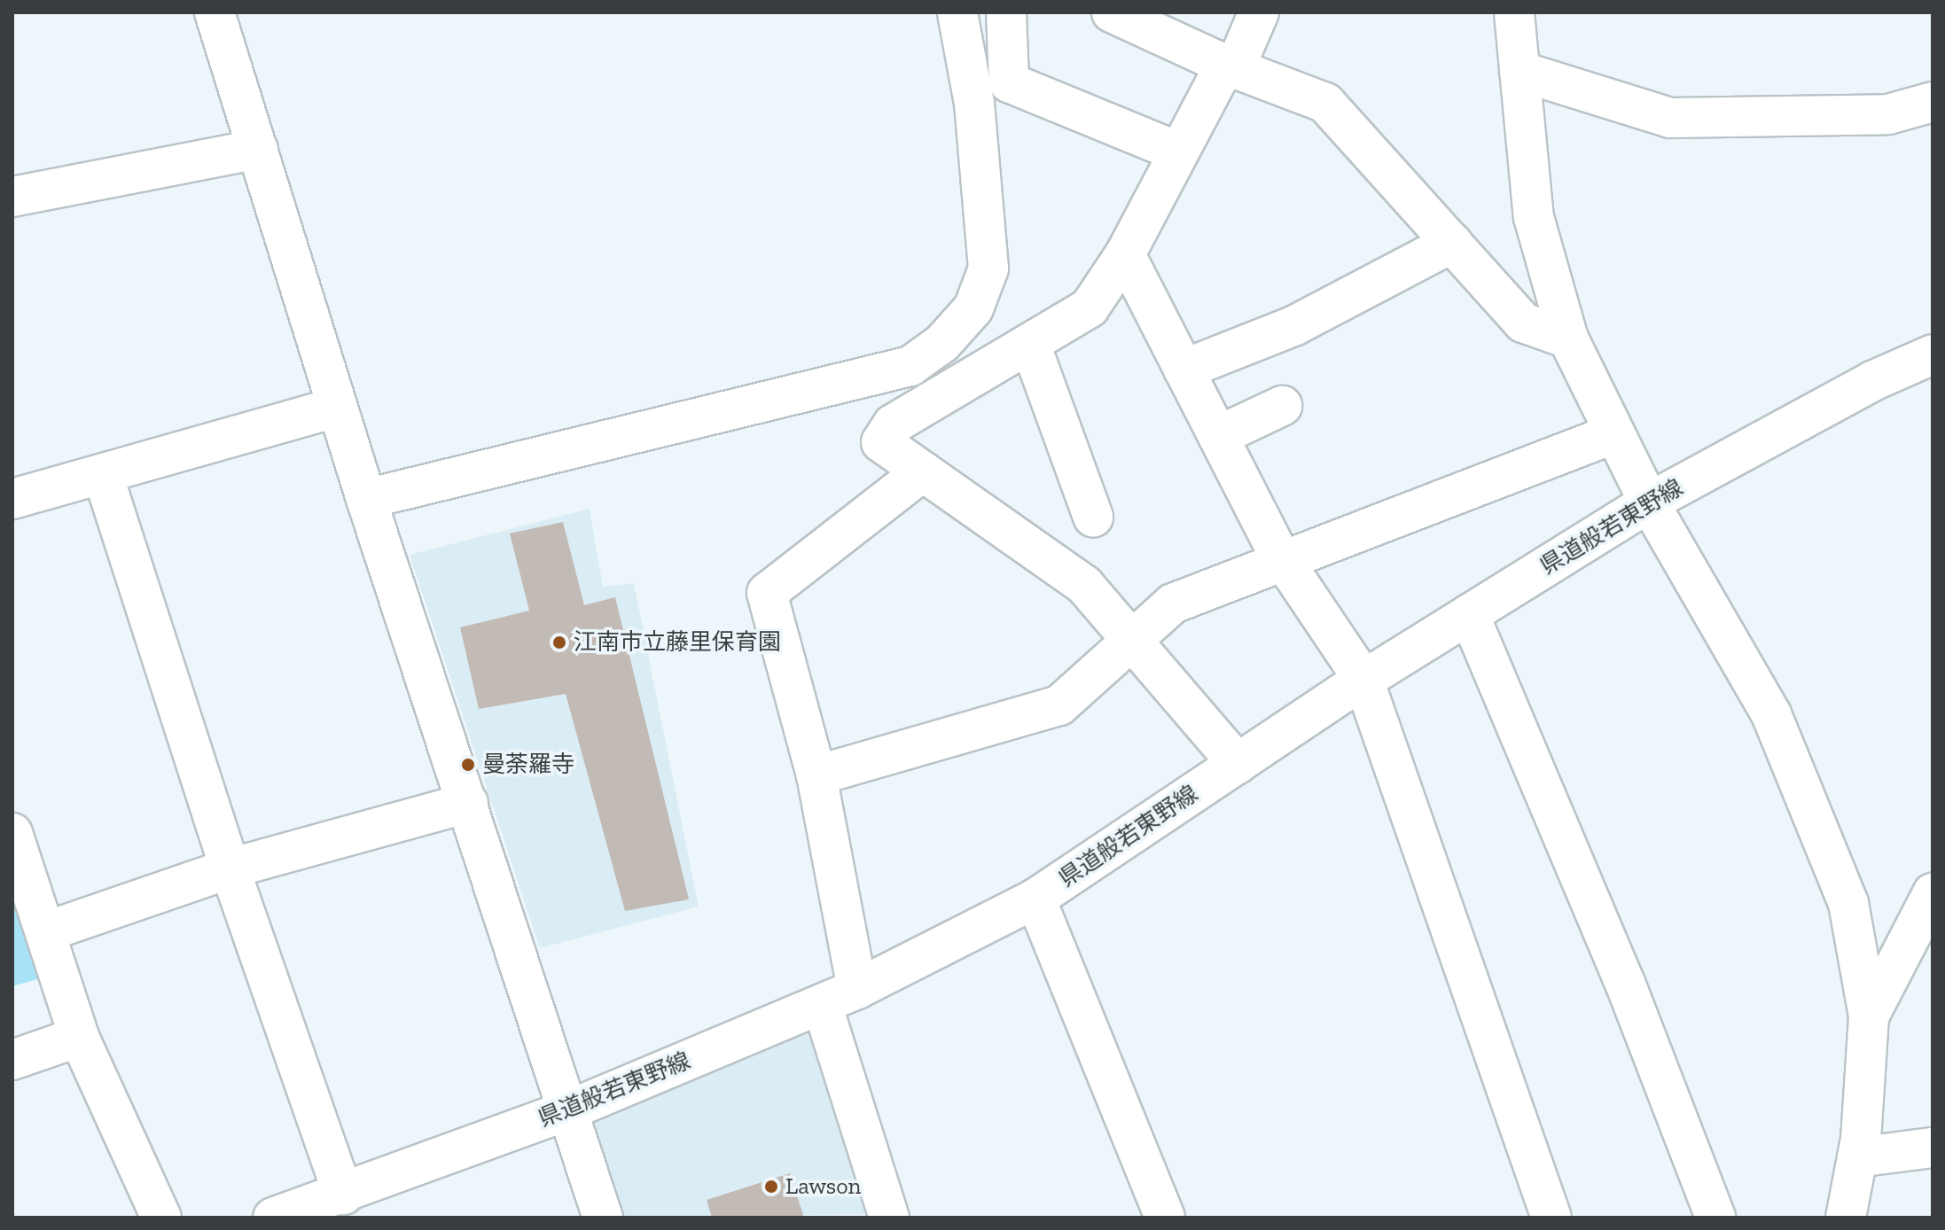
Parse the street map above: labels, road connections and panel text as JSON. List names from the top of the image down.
{
  "streets": {
    "street": ["県道般若東野線"]
  },
  "places": ["江南市立藤里保育園", "曼荼羅寺", "Lawson"]
}
